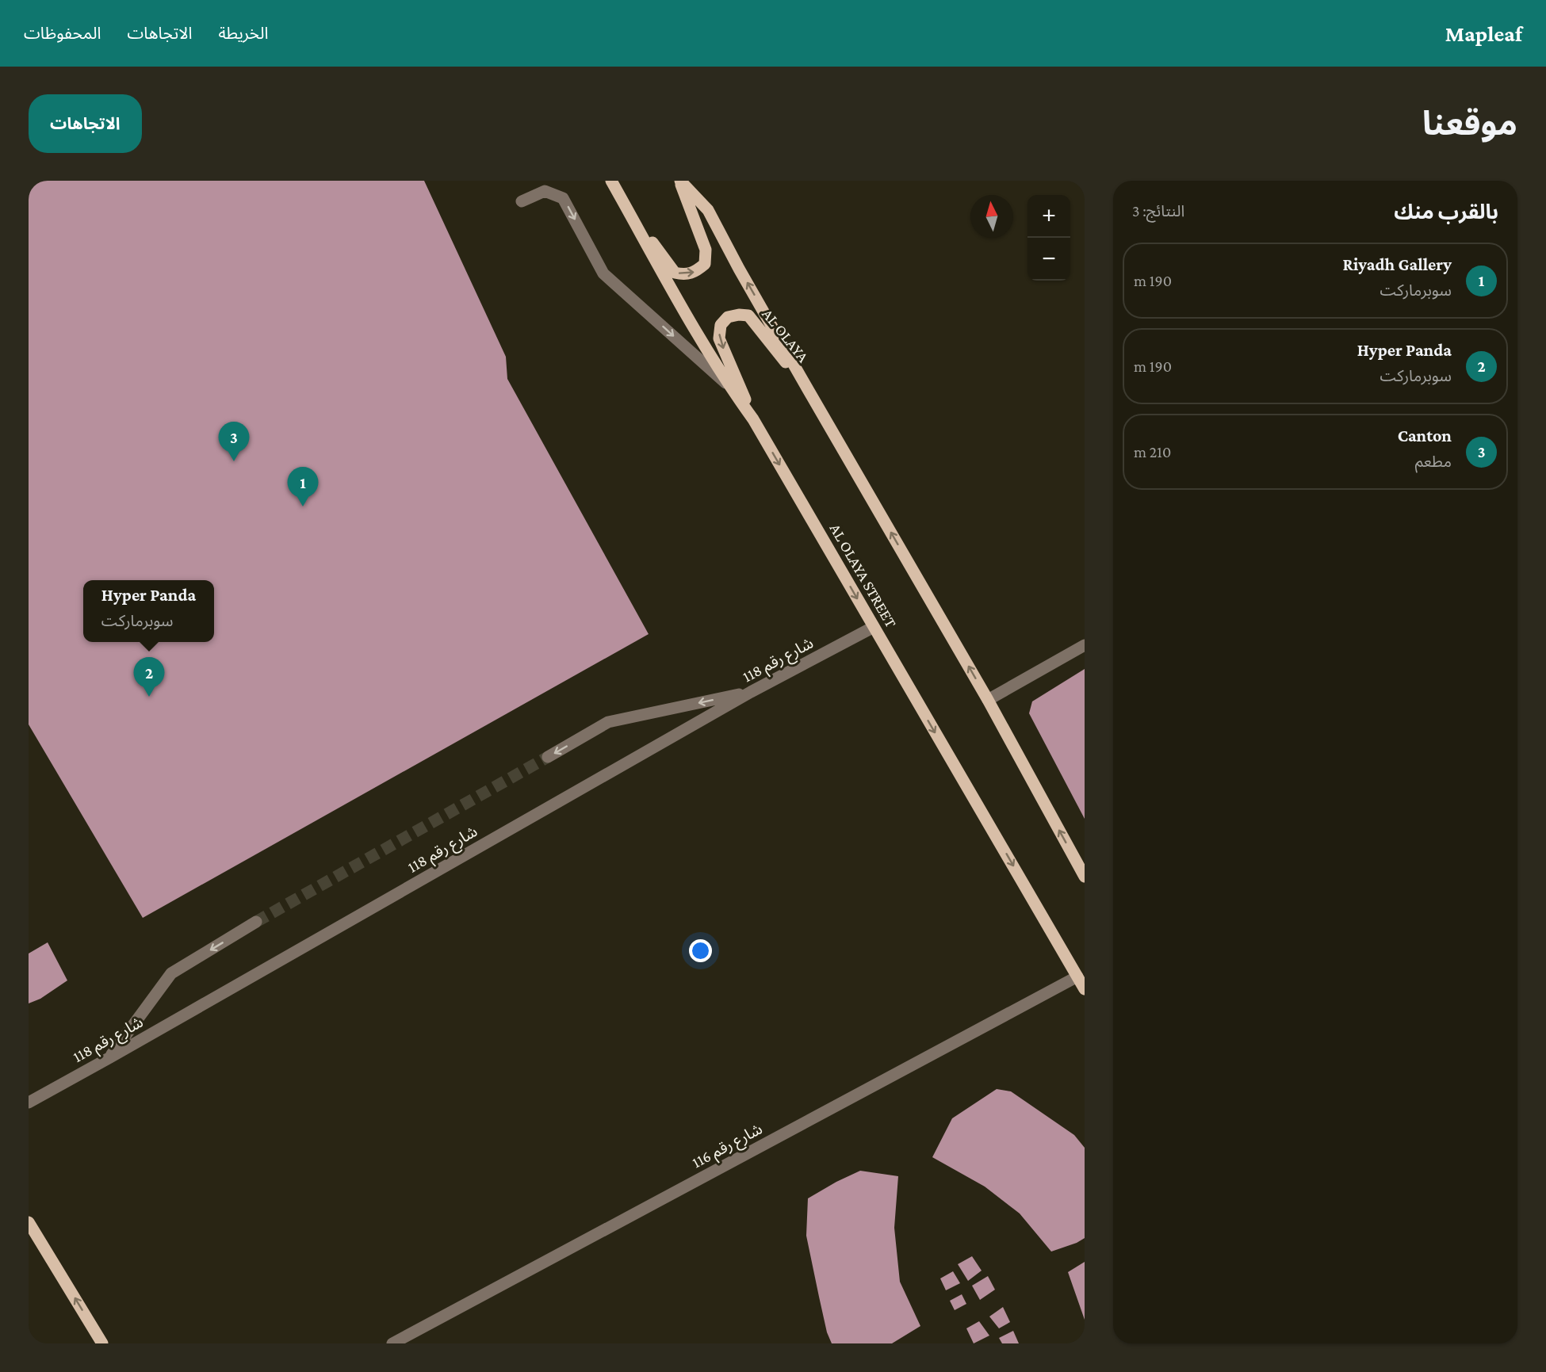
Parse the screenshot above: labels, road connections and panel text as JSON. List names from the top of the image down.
{
  "streets": {
    "main road": ["AL OLAYA", "AL OLAYA STREET"],
    "street": ["شارع رقم 118", "شارع رقم 116"]
  },
  "crossings": [
    ["AL OLAYA", "AL OLAYA STREET"],
    ["AL OLAYA STREET", "شارع رقم 118"],
    ["AL OLAYA STREET", "شارع رقم 116"]
  ],
  "north": "top",
  "page": {
    "header": "Mapleaf",
    "nav": ["الخريطة", "الاتجاهات", "المحفوظات"],
    "title": "موقعنا",
    "buttons": "الاتجاهات",
    "heading": ["بالقرب منك", "النتائج: 3"],
    "map_buttons": ["+", "−"],
    "list": [
      {
        "mark": "1",
        "name": "Riyadh Gallery",
        "note": "سوبرماركت",
        "value": "190 m"
      },
      {
        "mark": "2",
        "name": "Hyper Panda",
        "note": "سوبرماركت",
        "value": "190 m"
      },
      {
        "mark": "3",
        "name": "Canton",
        "note": "مطعم",
        "value": "210 m"
      }
    ],
    "pins": ["3", "1", "2"],
    "popup": ["Hyper Panda", "سوبرماركت"]
  }
}
